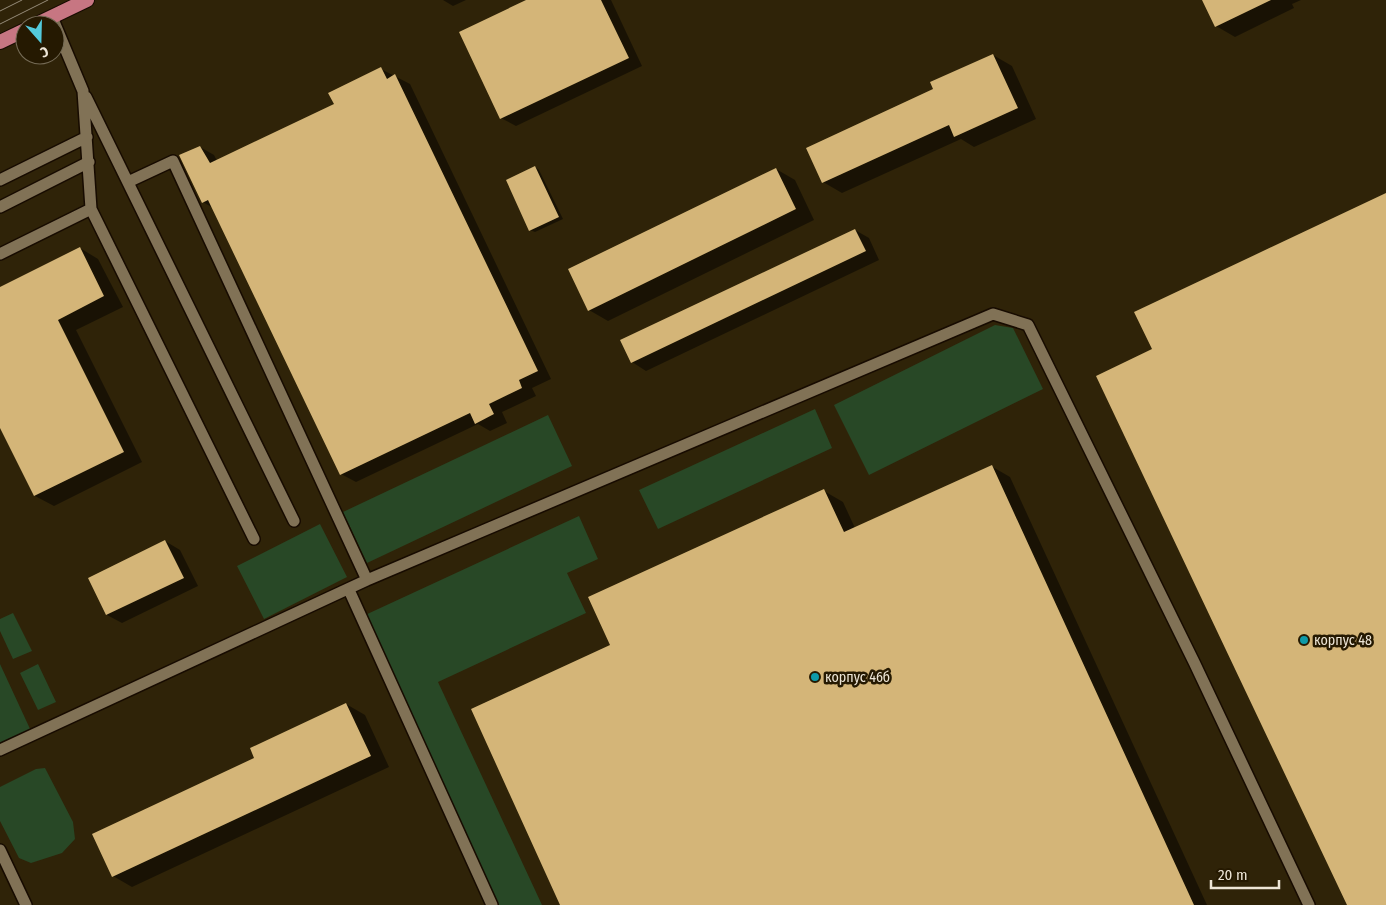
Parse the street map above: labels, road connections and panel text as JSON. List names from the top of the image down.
{
  "places": ["корпус 48", "корпус 46б"],
  "scale_bar": "20 m",
  "north": "bottom"
}
